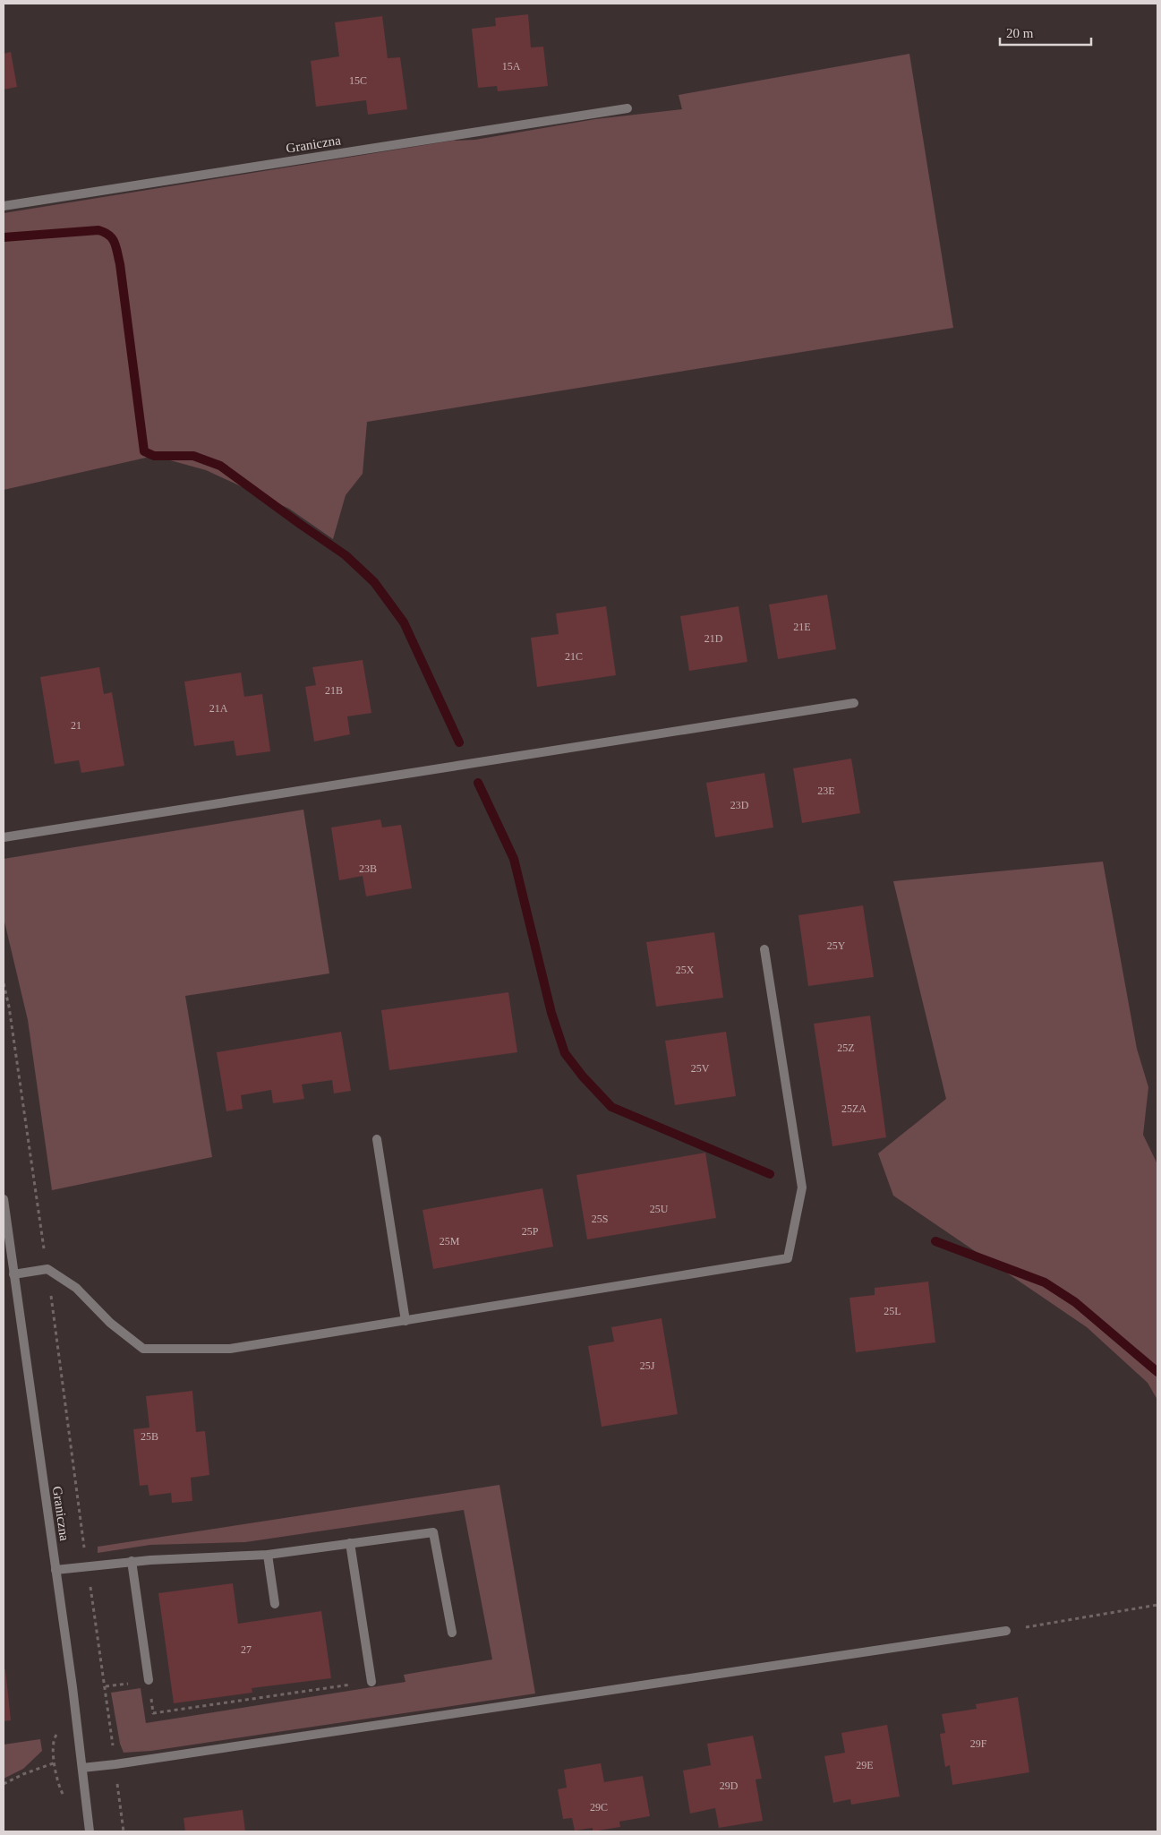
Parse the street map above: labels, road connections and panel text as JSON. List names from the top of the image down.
{
  "streets": {
    "street": ["Graniczna"]
  },
  "house_numbers": [
    "15A",
    "15C",
    "21E",
    "21D",
    "21C",
    "21B",
    "21A",
    "21",
    "23E",
    "23D",
    "23B",
    "25Y",
    "25X",
    "25Z",
    "25V",
    "25ZA",
    "25U",
    "25S",
    "25P",
    "25M",
    "25L",
    "25J",
    "25B",
    "27",
    "29F",
    "29E",
    "29D",
    "29C"
  ],
  "scale_bar": "20 m"
}
